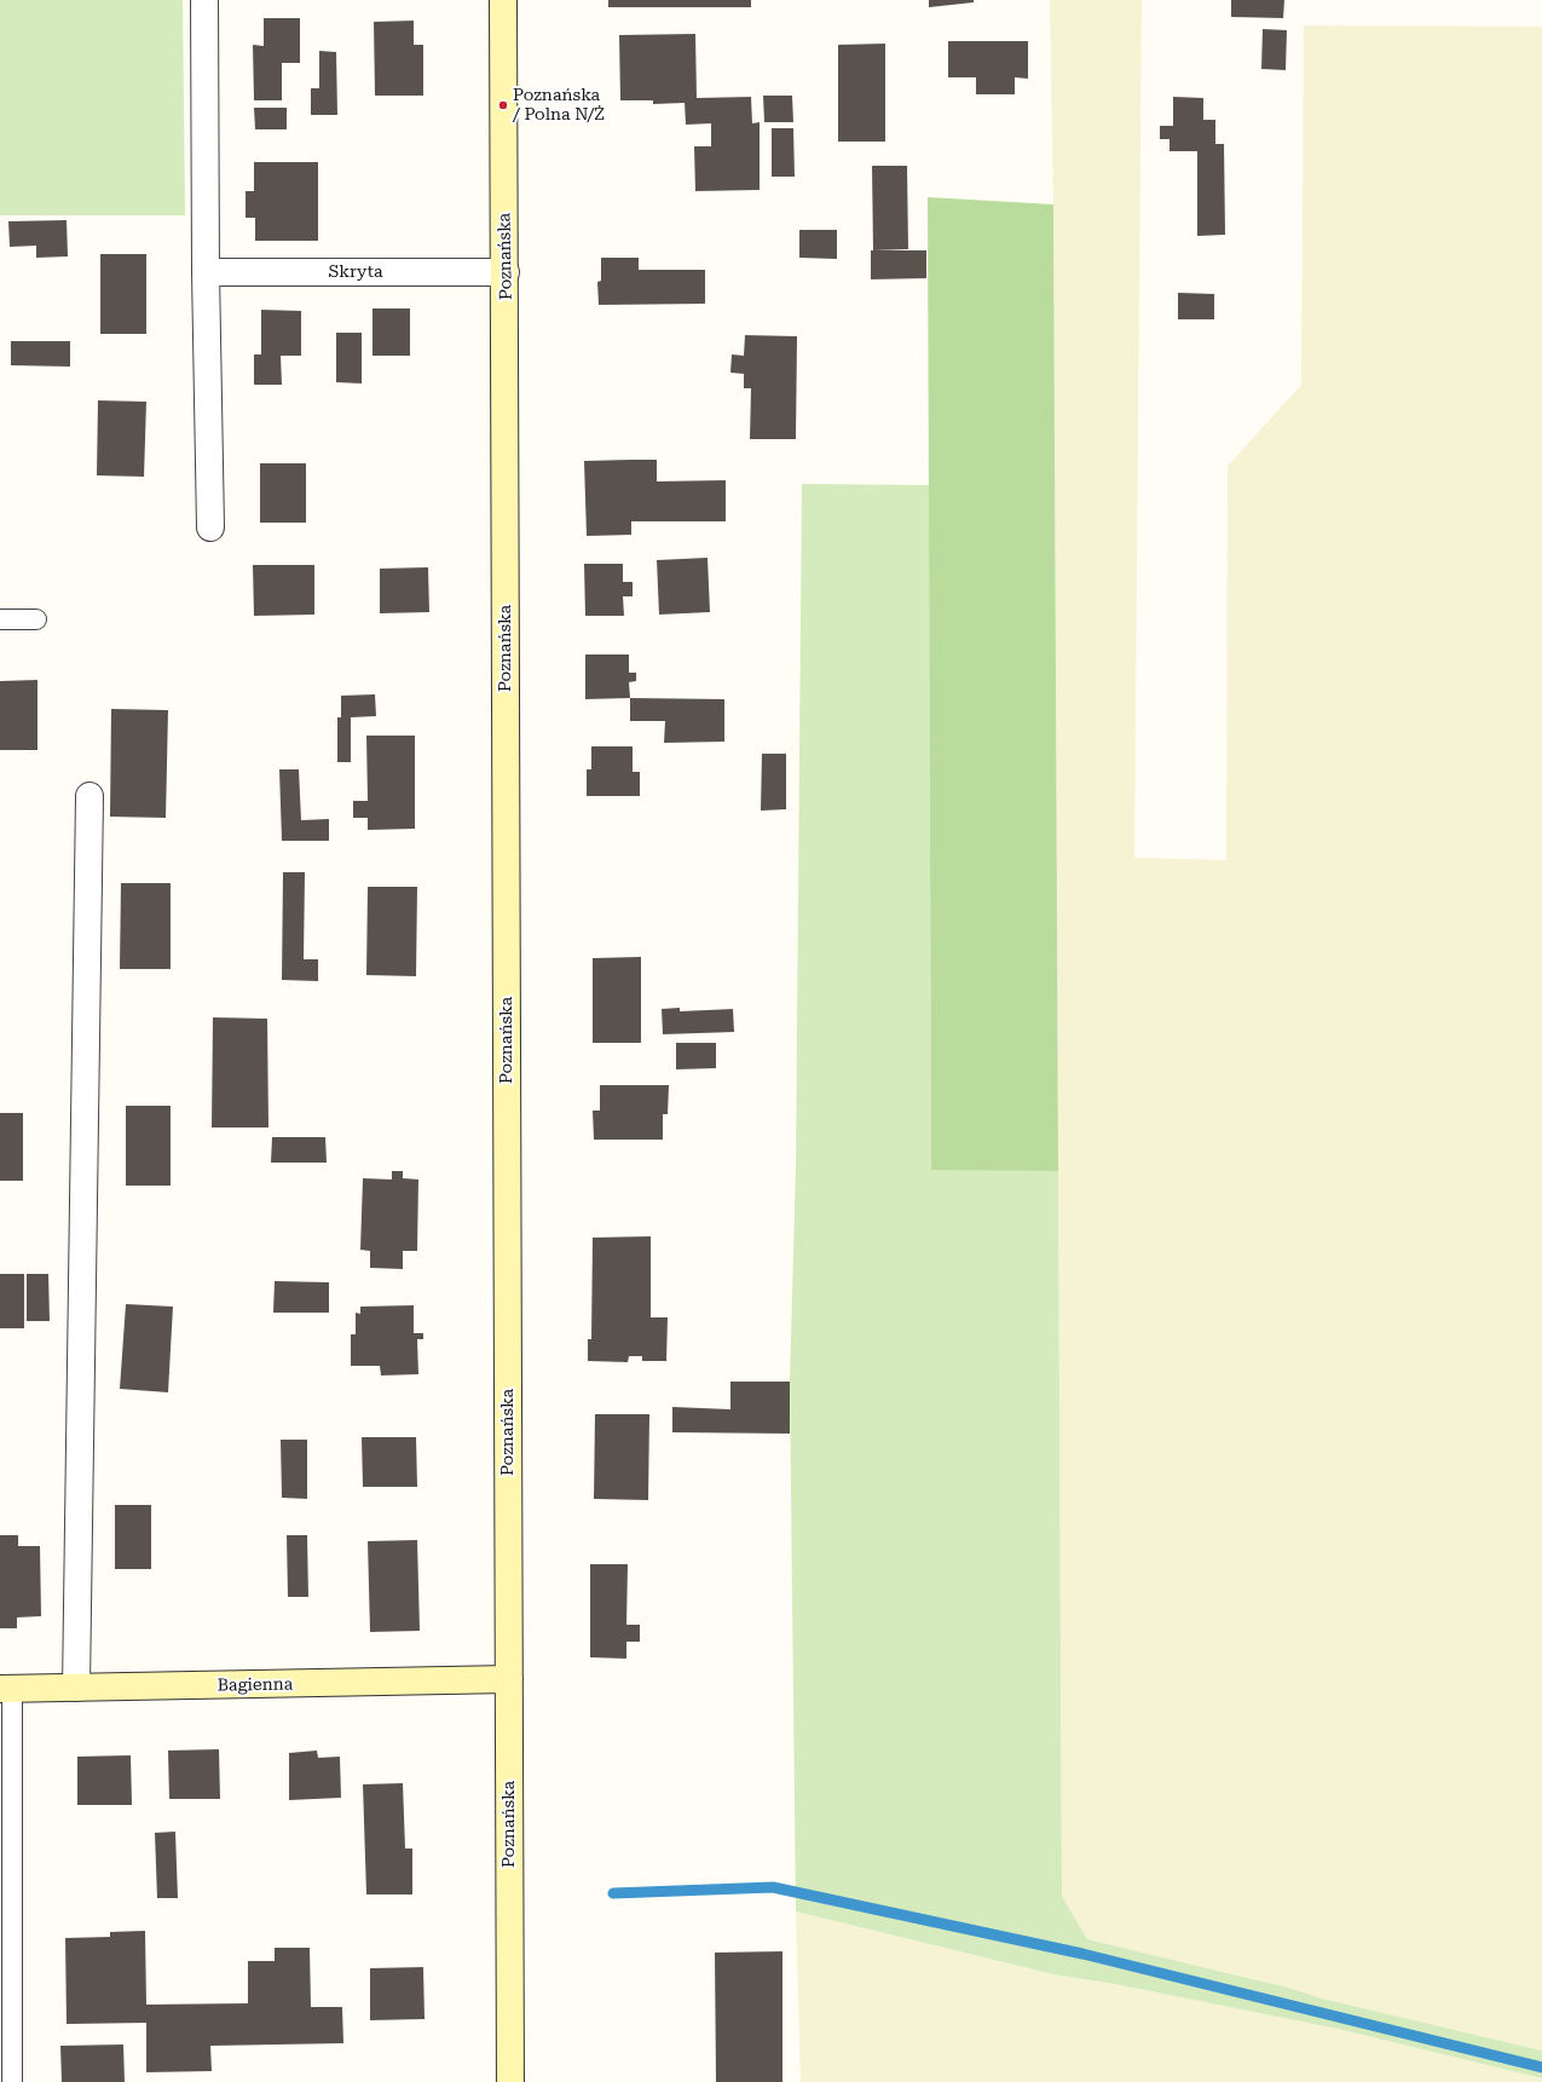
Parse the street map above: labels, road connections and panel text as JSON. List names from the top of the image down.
{
  "streets": {
    "main road": ["Poznańska", "Bagienna"],
    "street": ["Skryta"]
  },
  "crossings": [
    ["Poznańska", "Skryta"],
    ["Poznańska", "Bagienna"]
  ],
  "places": ["Poznańska / Polna N/Ż"]
}
